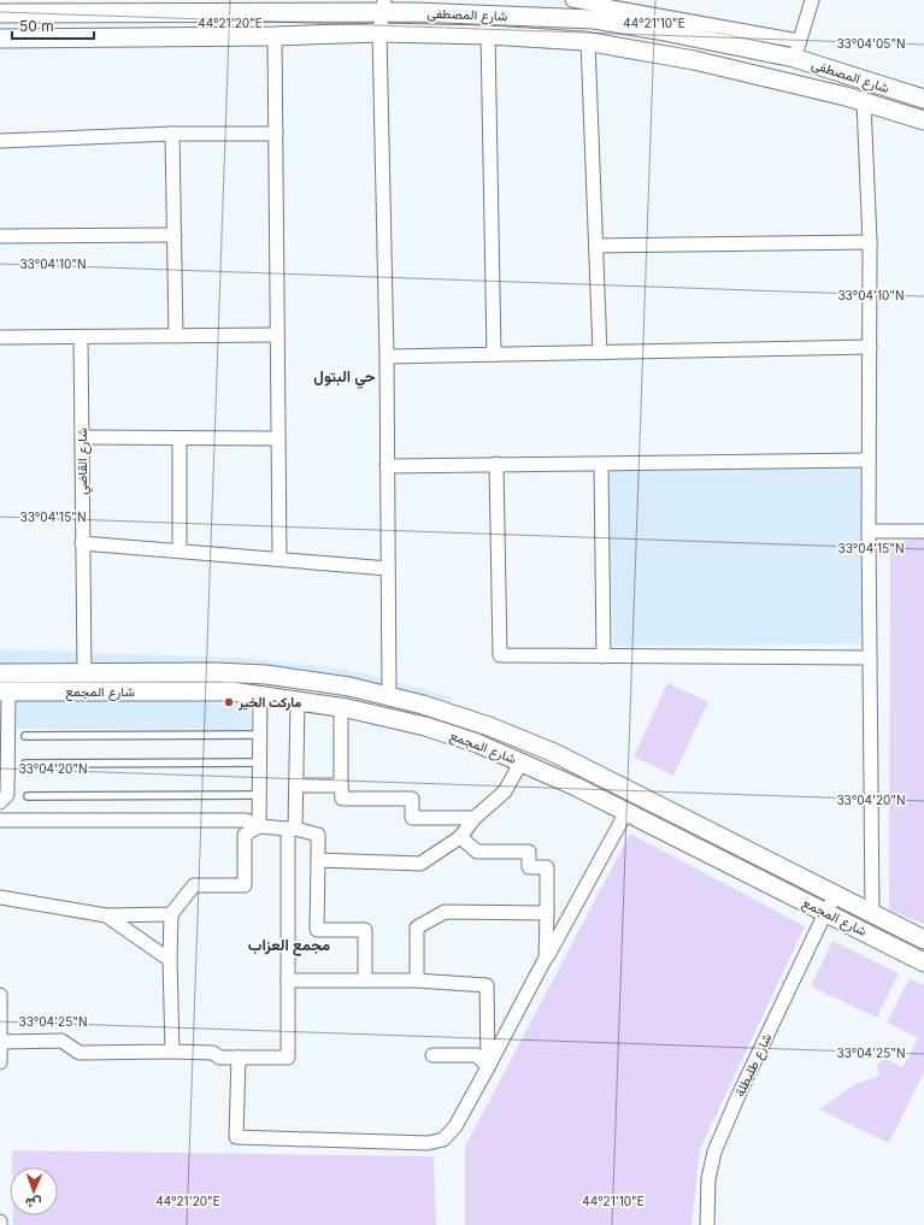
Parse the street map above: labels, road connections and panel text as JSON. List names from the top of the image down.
{
  "streets": {
    "street": [
      "شارع المصطفى",
      "شارع القاضي",
      "شارع المجمع",
      "شارع طليطلة"
    ]
  },
  "crossings": [
    ["شارع القاضي", "شارع المجمع"],
    ["شارع المجمع", "شارع طليطلة"]
  ],
  "districts": ["حي البتول", "مجمع العزاب"],
  "places": ["ماركت الخير"],
  "scale_bar": "50 m",
  "north": "bottom",
  "coordinates": [
    "44°21'20\"E",
    "44°21'10\"E",
    "33°04'05\"N",
    "33°04'10\"N",
    "33°04'15\"N",
    "33°04'20\"N",
    "33°04'25\"N"
  ]
}
